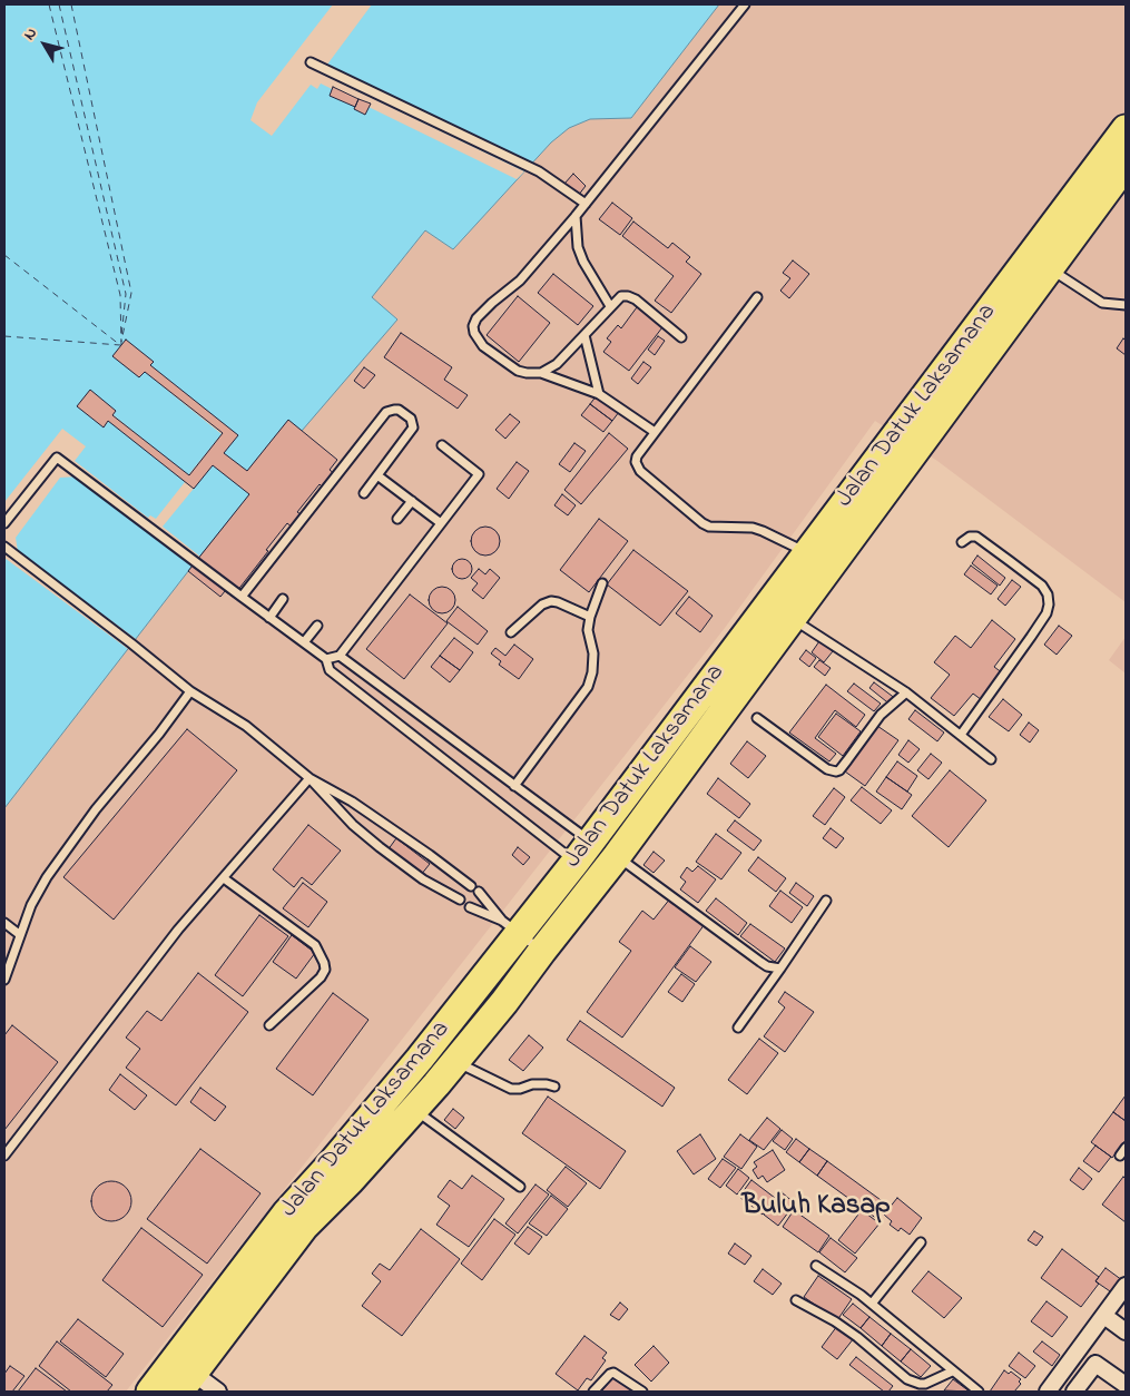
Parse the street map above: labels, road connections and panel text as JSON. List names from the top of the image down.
{
  "streets": {
    "highway": ["Jalan Datuk Laksamana"]
  },
  "districts": ["Buluh Kasap"],
  "north": "top left"
}
